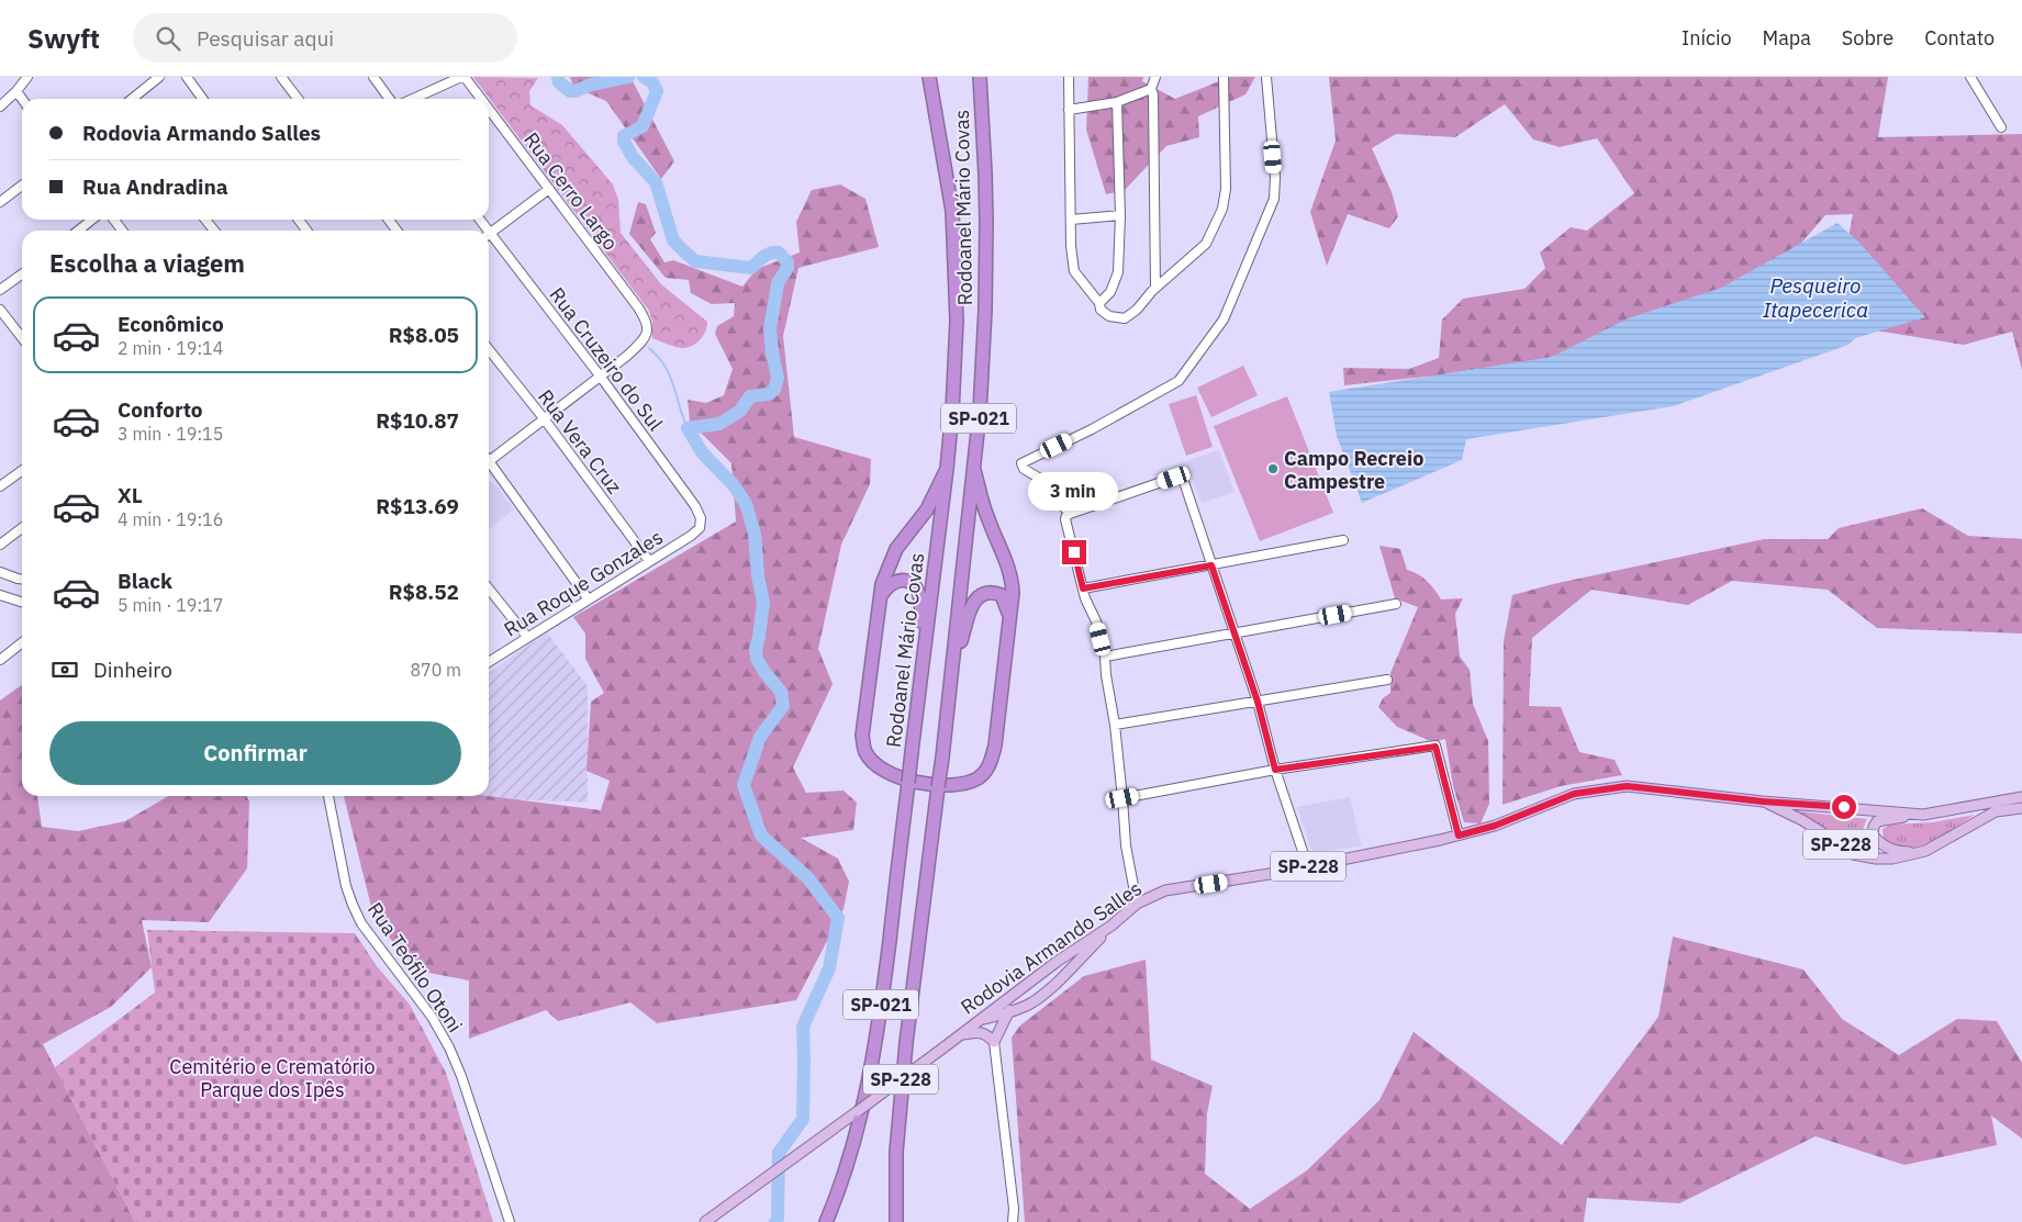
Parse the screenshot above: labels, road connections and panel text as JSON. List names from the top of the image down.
{
  "streets": {
    "highway": ["Rodoanel Mário Covas", "SP-021"],
    "main road": ["SP-228", "Rodovia Armando Salles"],
    "street": [
      "Rua Cerro Largo",
      "Rua Cruzeiro do Sul",
      "Rua Vera Cruz",
      "Rua Roque Gonzales",
      "Rua Teófilo Otoni"
    ]
  },
  "crossings": [
    ["Rua Cerro Largo", "Rua Cruzeiro do Sul"],
    ["Rua Cruzeiro do Sul", "Rua Roque Gonzales"],
    ["Rua Vera Cruz", "Rua Roque Gonzales"]
  ],
  "water": ["Pesqueiro Itapecerica"],
  "parks": ["Cemitério e Crematório Parque dos Ipês"],
  "places": ["Campo Recreio Campestre"],
  "page": {
    "header": "Swyft",
    "search": "Pesquisar aqui",
    "nav": [
      "Início",
      "Mapa",
      "Sobre",
      "Contato"
    ],
    "banner": ["Rodovia Armando Salles", "Rua Andradina"],
    "heading": "Escolha a viagem",
    "list": [
      {
        "name": "Econômico",
        "note": "2 min · 19:14",
        "value": "R$8.05"
      },
      {
        "name": "Conforto",
        "note": "3 min · 19:15",
        "value": "R$10.87"
      },
      {
        "name": "XL",
        "note": "4 min · 19:16",
        "value": "R$13.69"
      },
      {
        "name": "Black",
        "note": "5 min · 19:17",
        "value": "R$8.52"
      }
    ],
    "bubble": "3 min",
    "pay": ["Dinheiro", "870 m"],
    "buttons": "Confirmar"
  }
}
